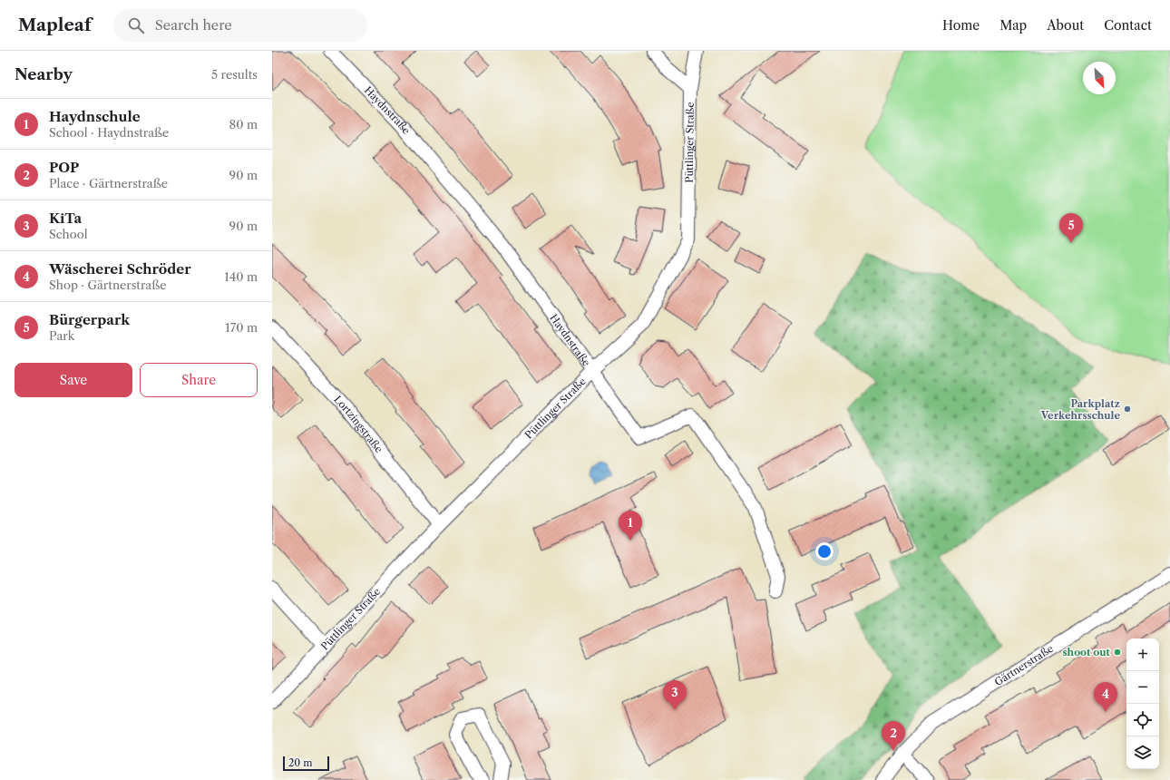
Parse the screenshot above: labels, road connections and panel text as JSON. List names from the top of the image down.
{
  "streets": {
    "street": [
      "Haydnstraße",
      "Püttlinger Straße",
      "Lortzingstraße",
      "Gärtnerstraße"
    ]
  },
  "crossings": [
    ["Haydnstraße", "Püttlinger Straße"],
    ["Püttlinger Straße", "Lortzingstraße"]
  ],
  "places": ["Parkplatz Verkehrsschule", "shoot out"],
  "scale_bar": "20 m",
  "north": "bottom right",
  "page": {
    "header": "Mapleaf",
    "search": "Search here",
    "nav": [
      "Home",
      "Map",
      "About",
      "Contact"
    ],
    "heading": ["Nearby", "5 results"],
    "list": [
      {
        "mark": "1",
        "name": "Haydnschule",
        "note": "School · Haydnstraße",
        "value": "80 m"
      },
      {
        "mark": "2",
        "name": "POP",
        "note": "Place · Gärtnerstraße",
        "value": "90 m"
      },
      {
        "mark": "3",
        "name": "KiTa",
        "note": "School",
        "value": "90 m"
      },
      {
        "mark": "4",
        "name": "Wäscherei Schröder",
        "note": "Shop · Gärtnerstraße",
        "value": "140 m"
      },
      {
        "mark": "5",
        "name": "Bürgerpark",
        "note": "Park",
        "value": "170 m"
      }
    ],
    "pins": [
      "5",
      "1",
      "3",
      "4",
      "2"
    ],
    "buttons": ["Save", "Share"],
    "map_buttons": ["+", "−"],
    "scale": "20 m"
  }
}
